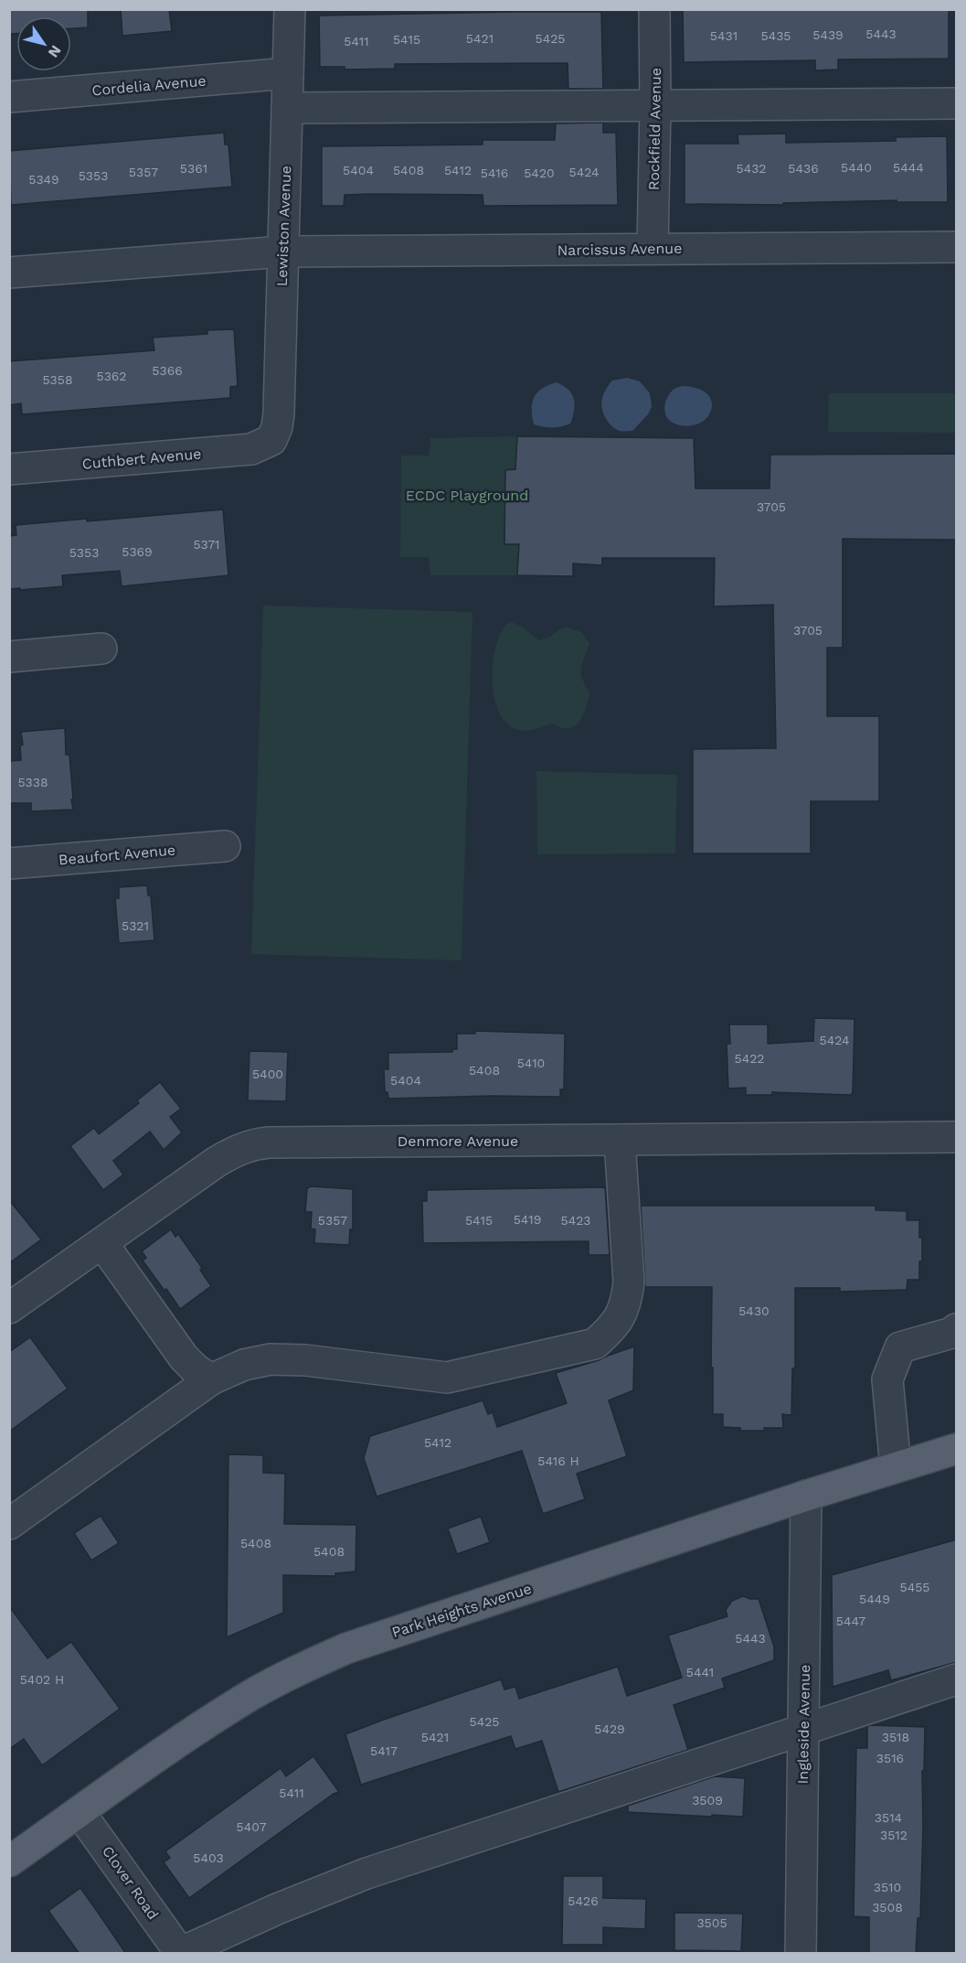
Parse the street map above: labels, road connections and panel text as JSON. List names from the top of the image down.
{
  "streets": {
    "main road": ["Park Heights Avenue"],
    "street": [
      "Cordelia Avenue",
      "Rockfield Avenue",
      "Lewiston Avenue",
      "Narcissus Avenue",
      "Cuthbert Avenue",
      "Beaufort Avenue",
      "Denmore Avenue",
      "Ingleside Avenue",
      "Clover Road"
    ]
  },
  "crossings": [
    ["Cordelia Avenue", "Lewiston Avenue"],
    ["Rockfield Avenue", "Narcissus Avenue"],
    ["Lewiston Avenue", "Narcissus Avenue"],
    ["Lewiston Avenue", "Cuthbert Avenue"],
    ["Park Heights Avenue", "Ingleside Avenue"],
    ["Park Heights Avenue", "Clover Road"]
  ],
  "parks": ["ECDC Playground"],
  "house_numbers": [
    "5443",
    "5439",
    "5431",
    "5435",
    "5421",
    "5425",
    "5415",
    "5411",
    "5440",
    "5444",
    "5361",
    "5432",
    "5436",
    "5404",
    "5408",
    "5412",
    "5357",
    "5424",
    "5416",
    "5420",
    "5353",
    "5349",
    "5366",
    "5362",
    "5358",
    "3705",
    "5371",
    "5369",
    "5353",
    "3705",
    "5338",
    "5321",
    "5424",
    "5422",
    "5410",
    "5408",
    "5400",
    "5404",
    "5419",
    "5357",
    "5415",
    "5423",
    "5430",
    "5412",
    "5416 H",
    "5408",
    "5408",
    "5455",
    "5449",
    "5447",
    "5443",
    "5441",
    "5402 H",
    "5425",
    "5429",
    "5421",
    "3518",
    "5417",
    "3516",
    "5411",
    "3509",
    "3514",
    "5407",
    "3512",
    "5403",
    "3510",
    "5426",
    "3508",
    "3505"
  ],
  "north": "bottom right"
}
